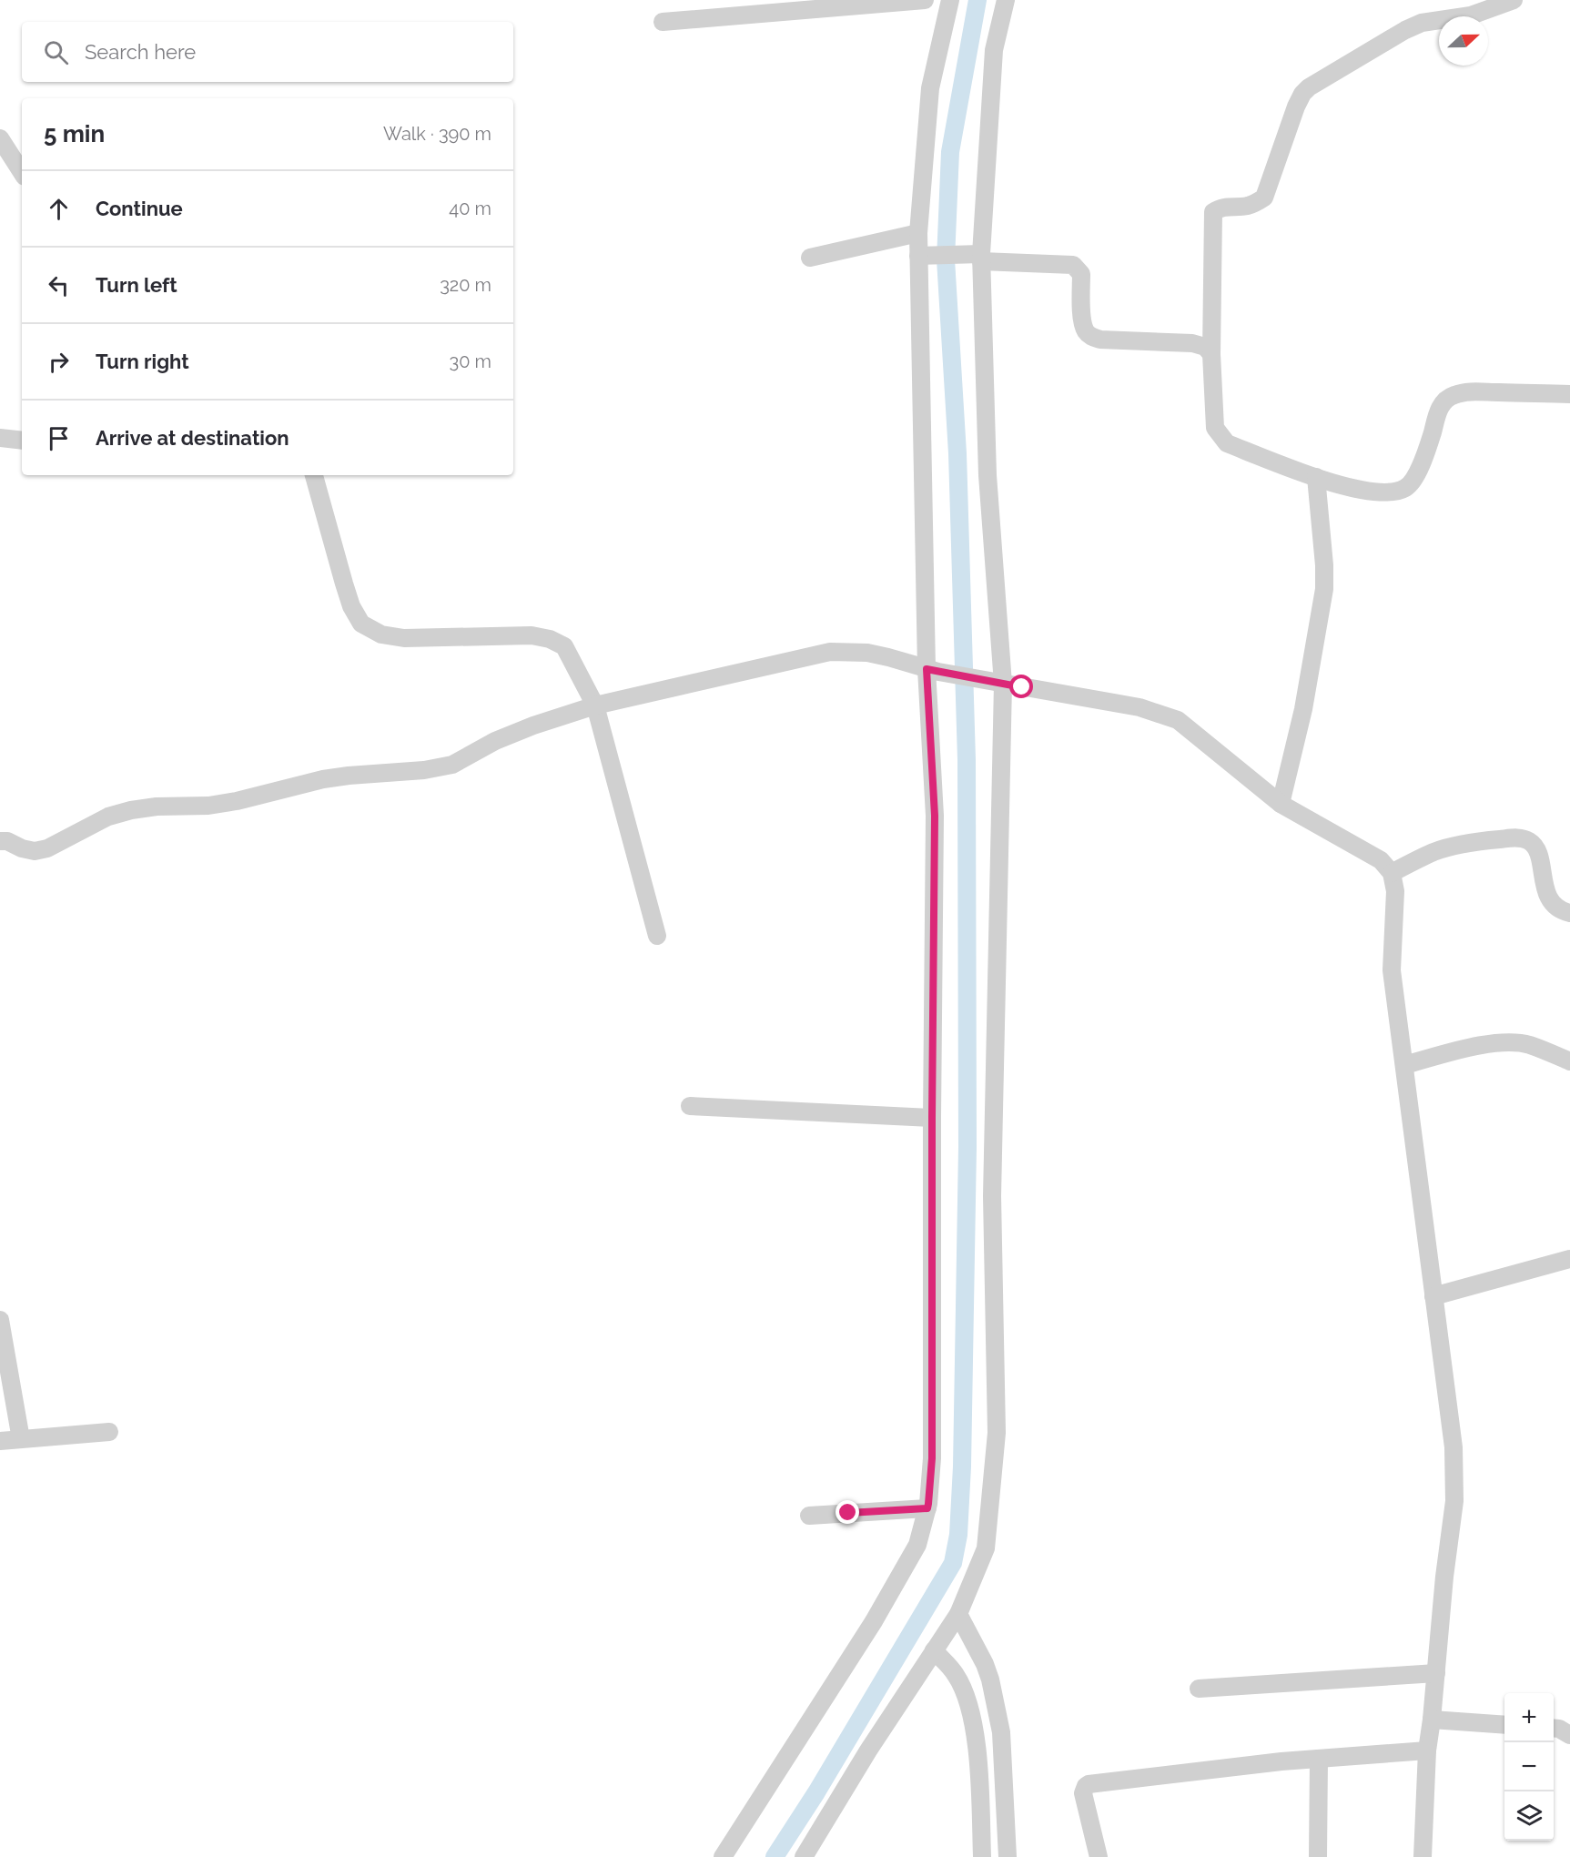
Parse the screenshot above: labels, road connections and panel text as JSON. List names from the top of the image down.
{
  "north": "right",
  "page": {
    "search": "Search here",
    "heading": ["5 min", "Walk · 390 m"],
    "list": [
      ["Continue", "40 m"],
      ["Turn left", "320 m"],
      ["Turn right", "30 m"],
      "Arrive at destination"
    ],
    "map_buttons": ["+", "−"]
  }
}
